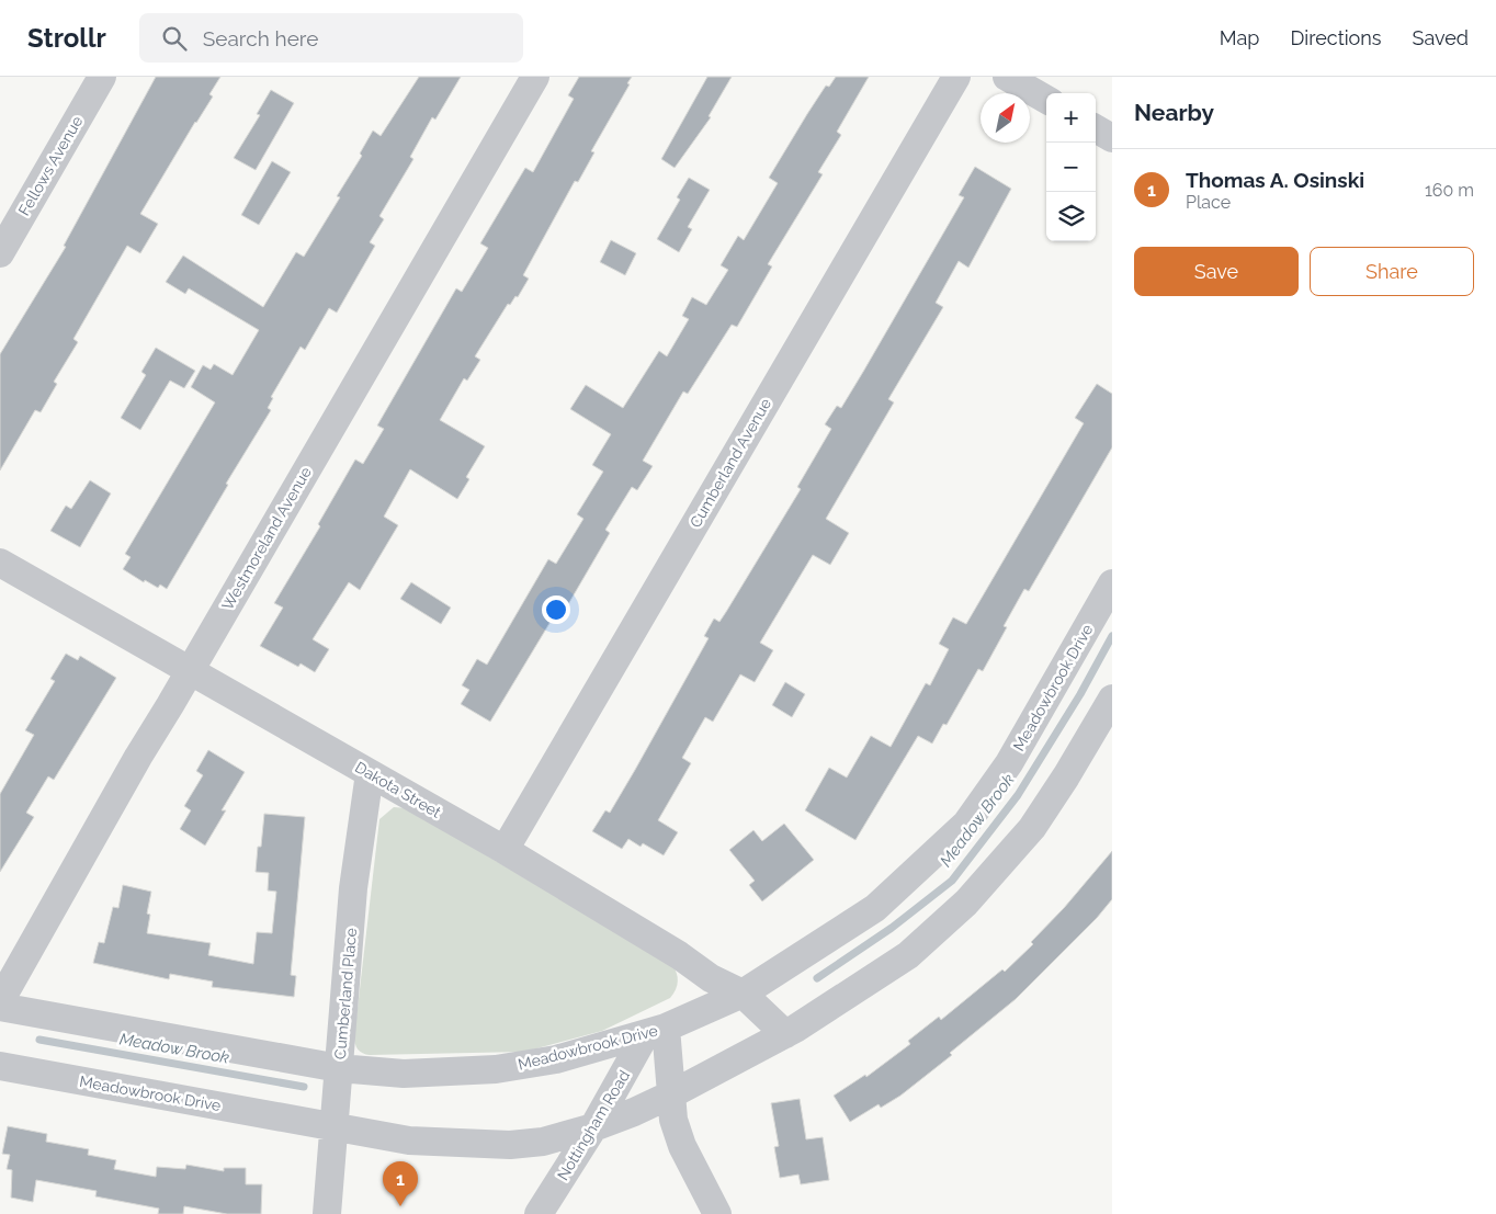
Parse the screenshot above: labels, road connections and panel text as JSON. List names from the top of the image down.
{
  "streets": {
    "street": [
      "Fellows Avenue",
      "Cumberland Avenue",
      "Westmoreland Avenue",
      "Meadowbrook Drive",
      "Dakota Street",
      "Cumberland Place",
      "Nottingham Road"
    ]
  },
  "crossings": [
    ["Cumberland Avenue", "Dakota Street"],
    ["Westmoreland Avenue", "Dakota Street"],
    ["Meadowbrook Drive", "Dakota Street"],
    ["Meadowbrook Drive", "Cumberland Place"],
    ["Meadowbrook Drive", "Nottingham Road"],
    ["Dakota Street", "Cumberland Place"]
  ],
  "water": ["Meadow Brook"],
  "north": "top right",
  "page": {
    "header": "Strollr",
    "search": "Search here",
    "nav": ["Map", "Directions", "Saved"],
    "heading": "Nearby",
    "map_buttons": ["+", "−"],
    "list": [
      {
        "mark": "1",
        "name": "Thomas A. Osinski",
        "note": "Place",
        "value": "160 m"
      }
    ],
    "buttons": ["Save", "Share"],
    "pins": "1"
  }
}
